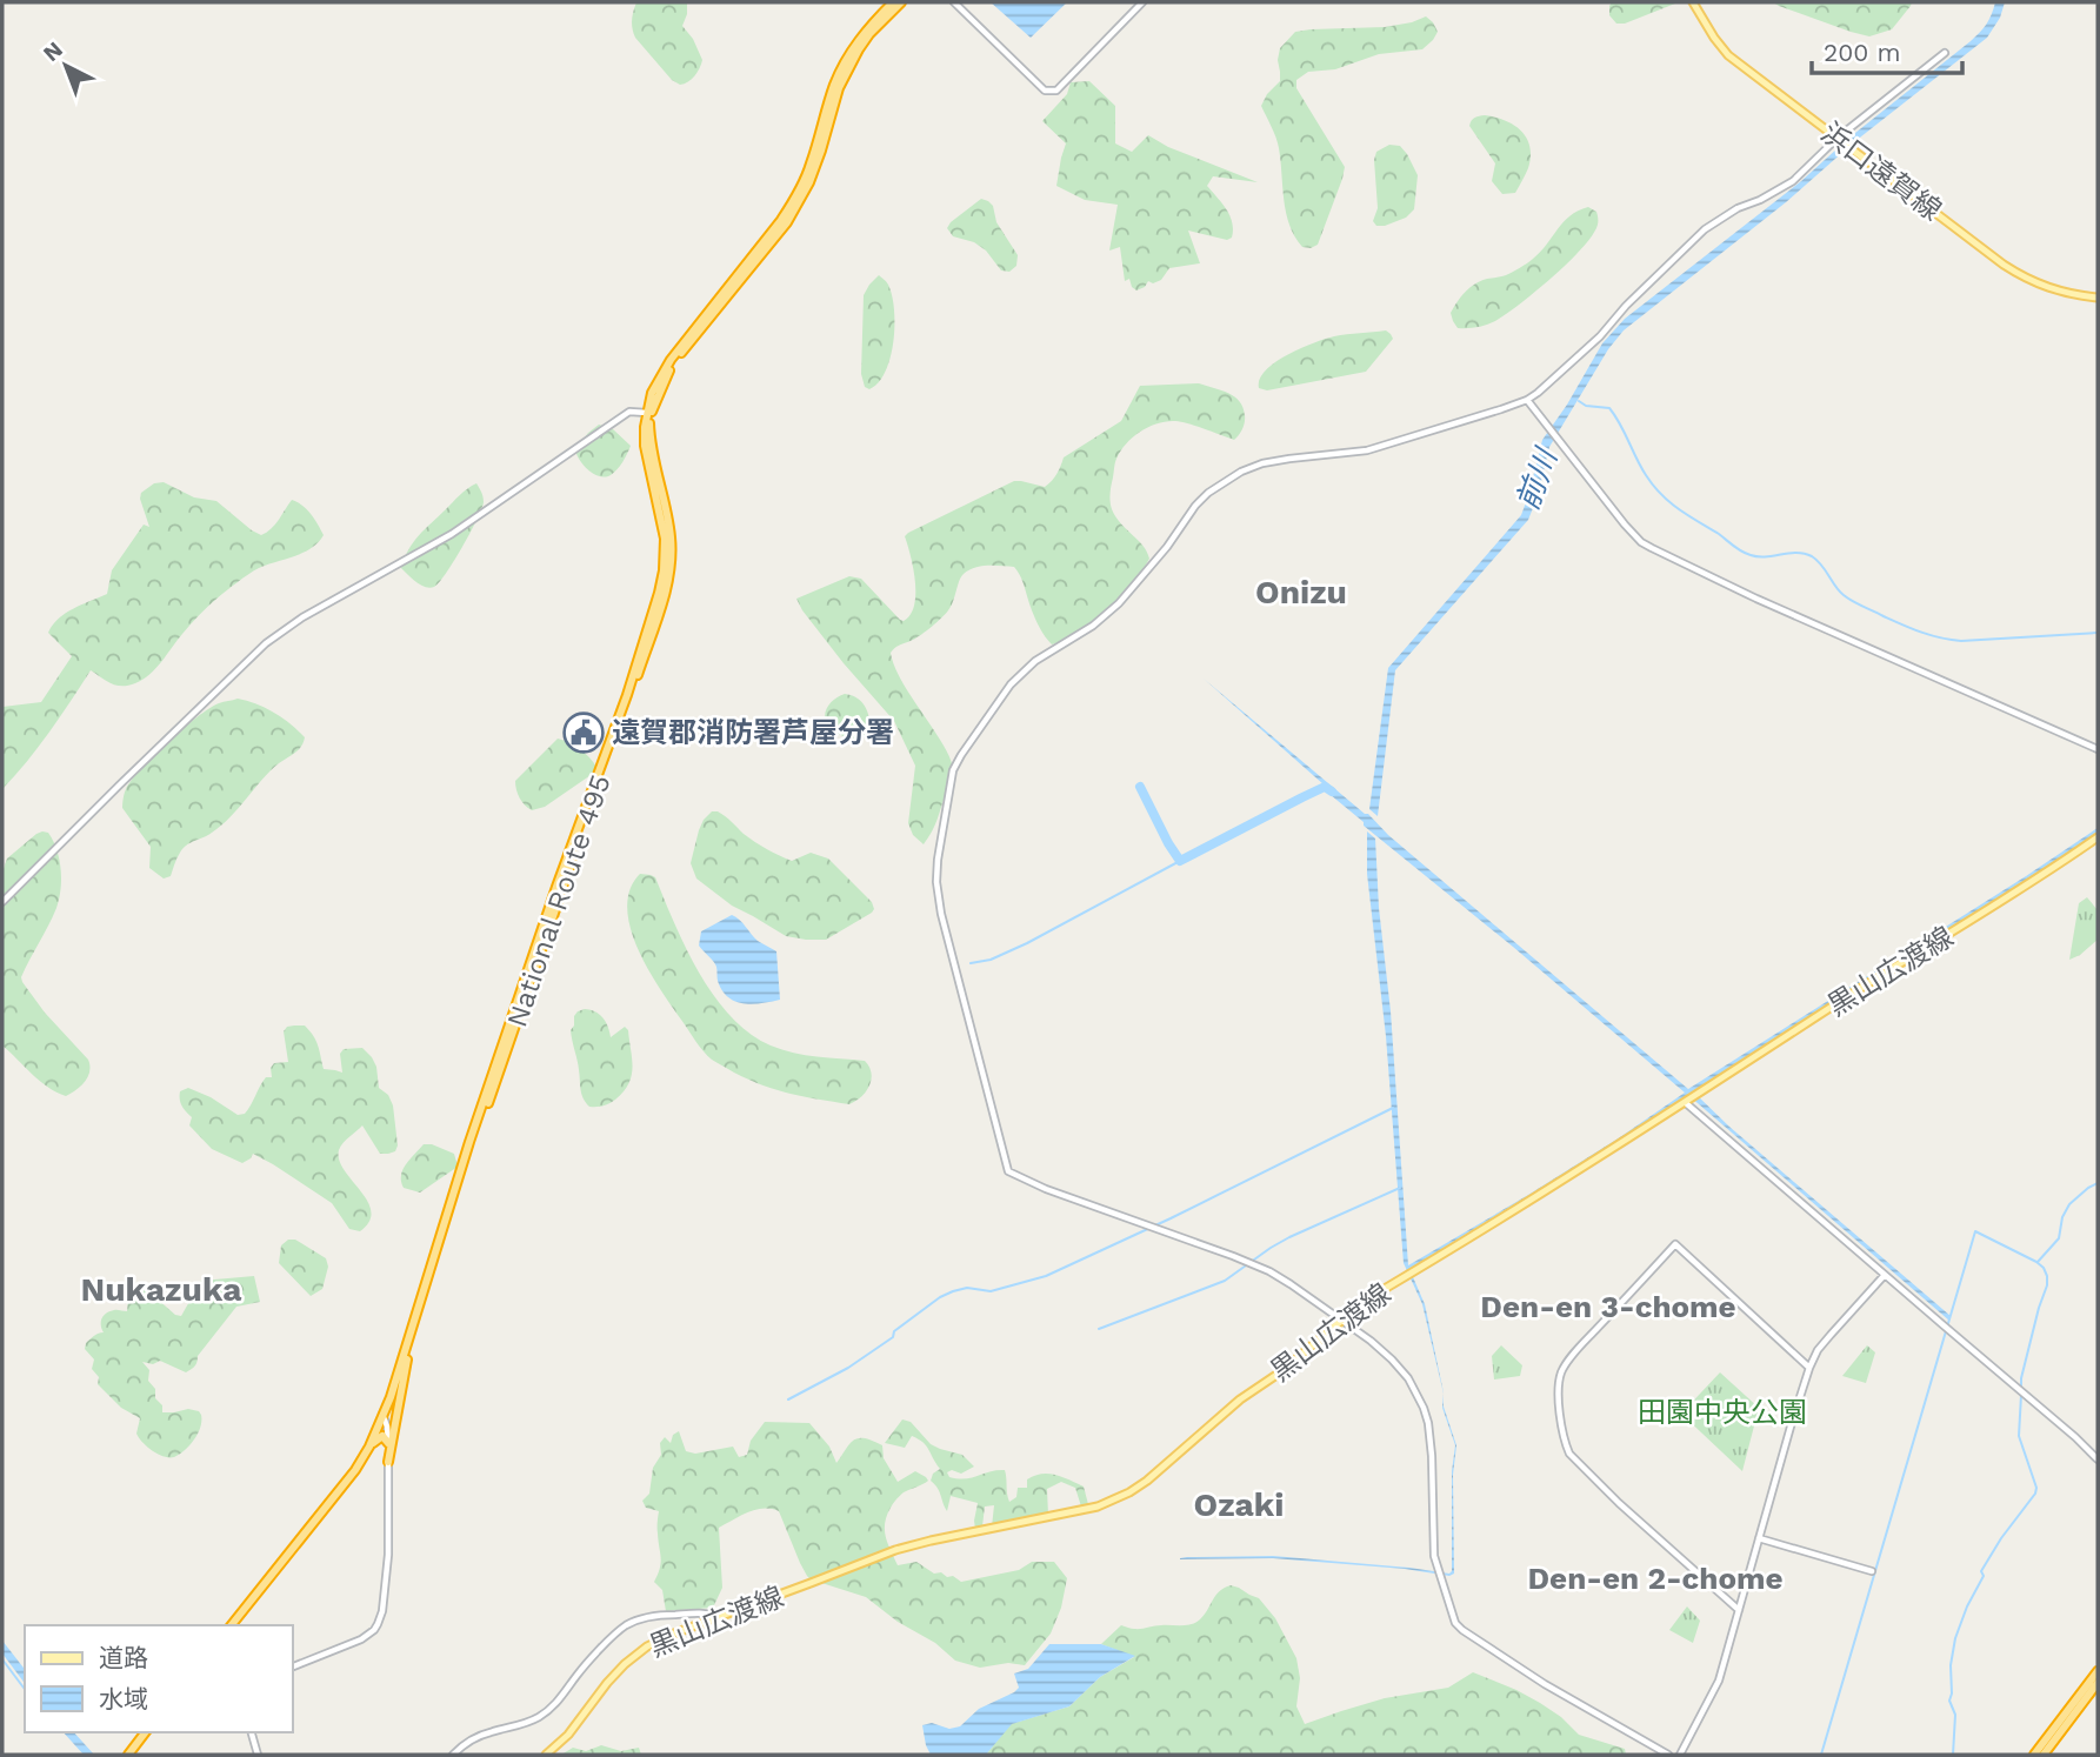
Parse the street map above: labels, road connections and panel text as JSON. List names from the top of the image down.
{
  "streets": {
    "highway": ["National Route 495"],
    "main road": ["浜口遠賀線", "黒山広渡線"]
  },
  "districts": [
    "Onizu",
    "Nukazuka",
    "Den-en 3-chome",
    "Ozaki",
    "Den-en 2-chome"
  ],
  "water": ["前川"],
  "parks": ["田園中央公園"],
  "places": {
    "public building": ["遠賀郡消防署芦屋分署"]
  },
  "legend": ["道路", "水域"],
  "scale_bar": "200 m",
  "north": "top left"
}
